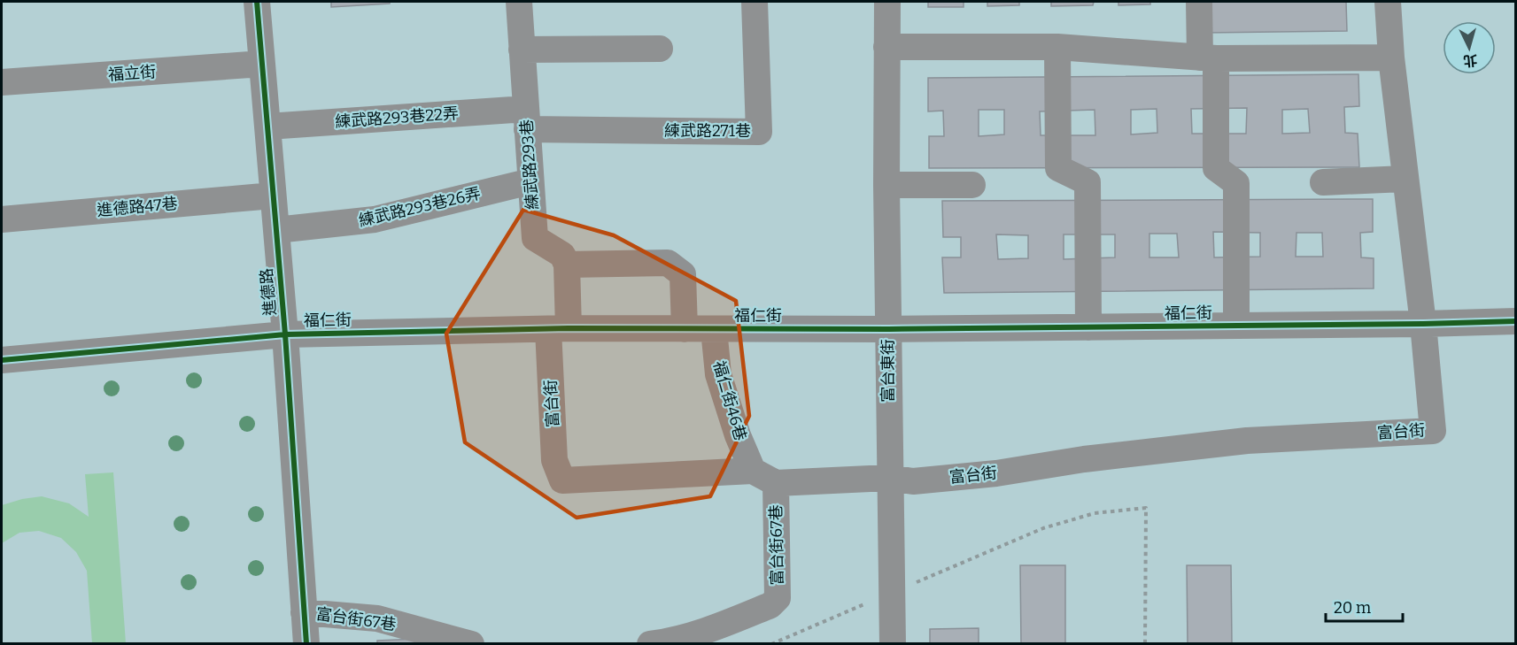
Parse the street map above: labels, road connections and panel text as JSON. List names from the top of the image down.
{
  "streets": {
    "street": [
      "福立街",
      "練武路293巷22弄",
      "練武路271巷",
      "練武路293巷",
      "進德路47巷",
      "練武路293巷26弄",
      "進德路",
      "福仁街",
      "富台東街",
      "福仁街46巷",
      "富台街",
      "富台街67巷"
    ]
  },
  "crossings": [
    ["福立街", "進德路"],
    ["練武路293巷22弄", "練武路271巷"],
    ["練武路293巷22弄", "練武路293巷"],
    ["練武路293巷22弄", "進德路"],
    ["練武路271巷", "練武路293巷"],
    ["練武路293巷", "練武路293巷26弄"],
    ["進德路47巷", "進德路"],
    ["練武路293巷26弄", "進德路"],
    ["進德路", "福仁街"],
    ["進德路", "富台街67巷"],
    ["福仁街", "富台東街"],
    ["福仁街", "福仁街46巷"],
    ["福仁街", "富台街"],
    ["富台東街", "富台街"],
    ["福仁街46巷", "富台街"],
    ["富台街", "富台街67巷"]
  ],
  "scale_bar": "20 m",
  "north": "bottom"
}
